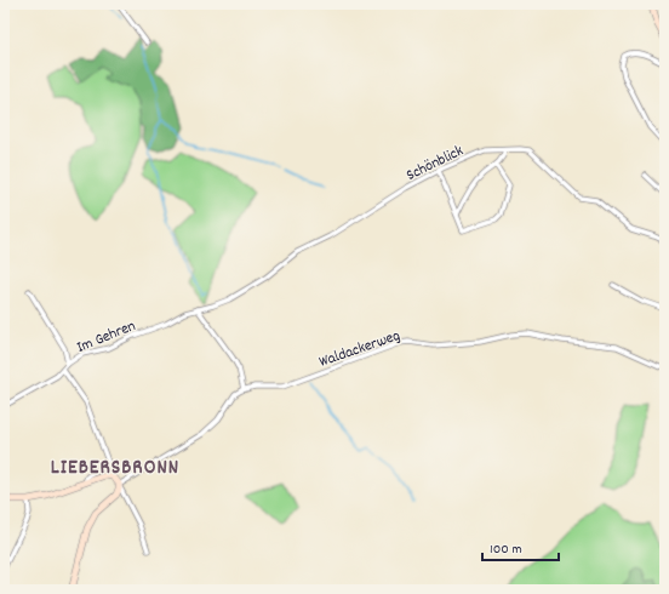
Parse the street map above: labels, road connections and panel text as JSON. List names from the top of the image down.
{
  "streets": {
    "street": ["Schönblick", "Im Gehren", "Waldackerweg"]
  },
  "crossings": [
    ["Schönblick", "Im Gehren"]
  ],
  "districts": ["LIEBERSBRONN"],
  "scale_bar": "100 m"
}
